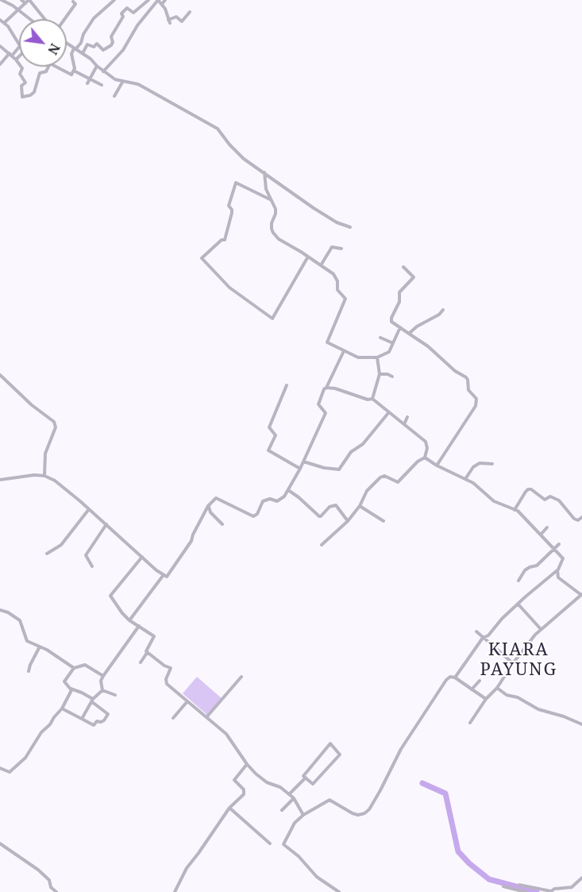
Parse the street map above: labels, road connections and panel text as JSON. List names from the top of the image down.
{
  "districts": ["KIARA PAYUNG"],
  "north": "bottom right"
}
